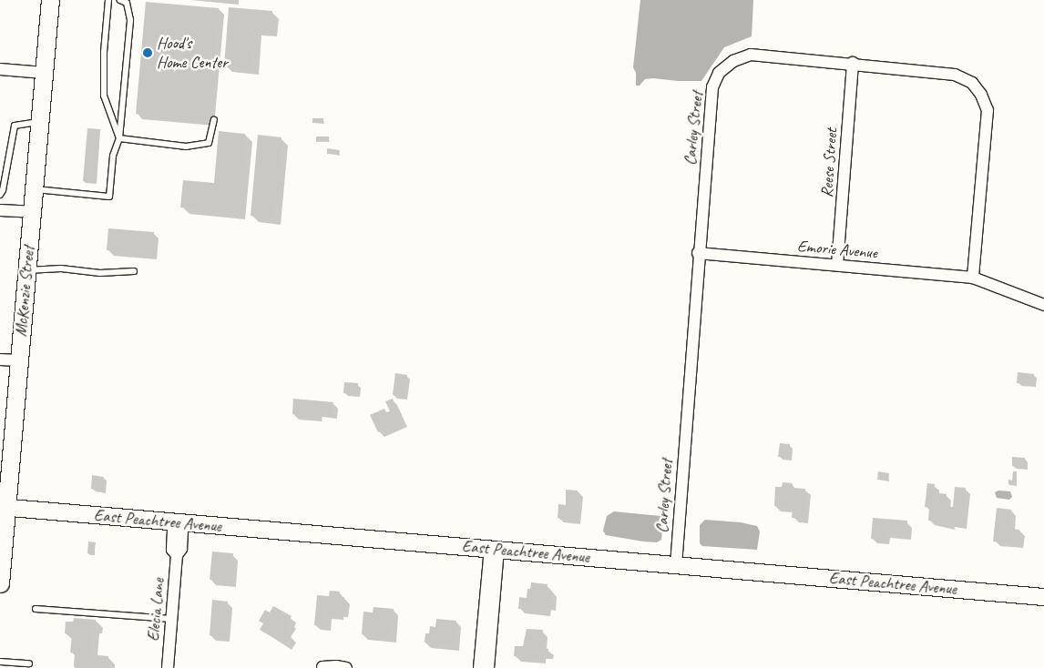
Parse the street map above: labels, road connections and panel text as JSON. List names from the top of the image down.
{
  "streets": {
    "main road": ["McKenzie Street"],
    "street": [
      "Carley Street",
      "Reese Street",
      "Emorie Avenue",
      "East Peachtree Avenue",
      "Elecia Lane"
    ]
  },
  "crossings": [
    ["Carley Street", "Reese Street"],
    ["Carley Street", "Emorie Avenue"],
    ["Carley Street", "East Peachtree Avenue"],
    ["Reese Street", "Emorie Avenue"],
    ["McKenzie Street", "East Peachtree Avenue"],
    ["East Peachtree Avenue", "Elecia Lane"]
  ],
  "places": ["Hood's Home Center"]
}
